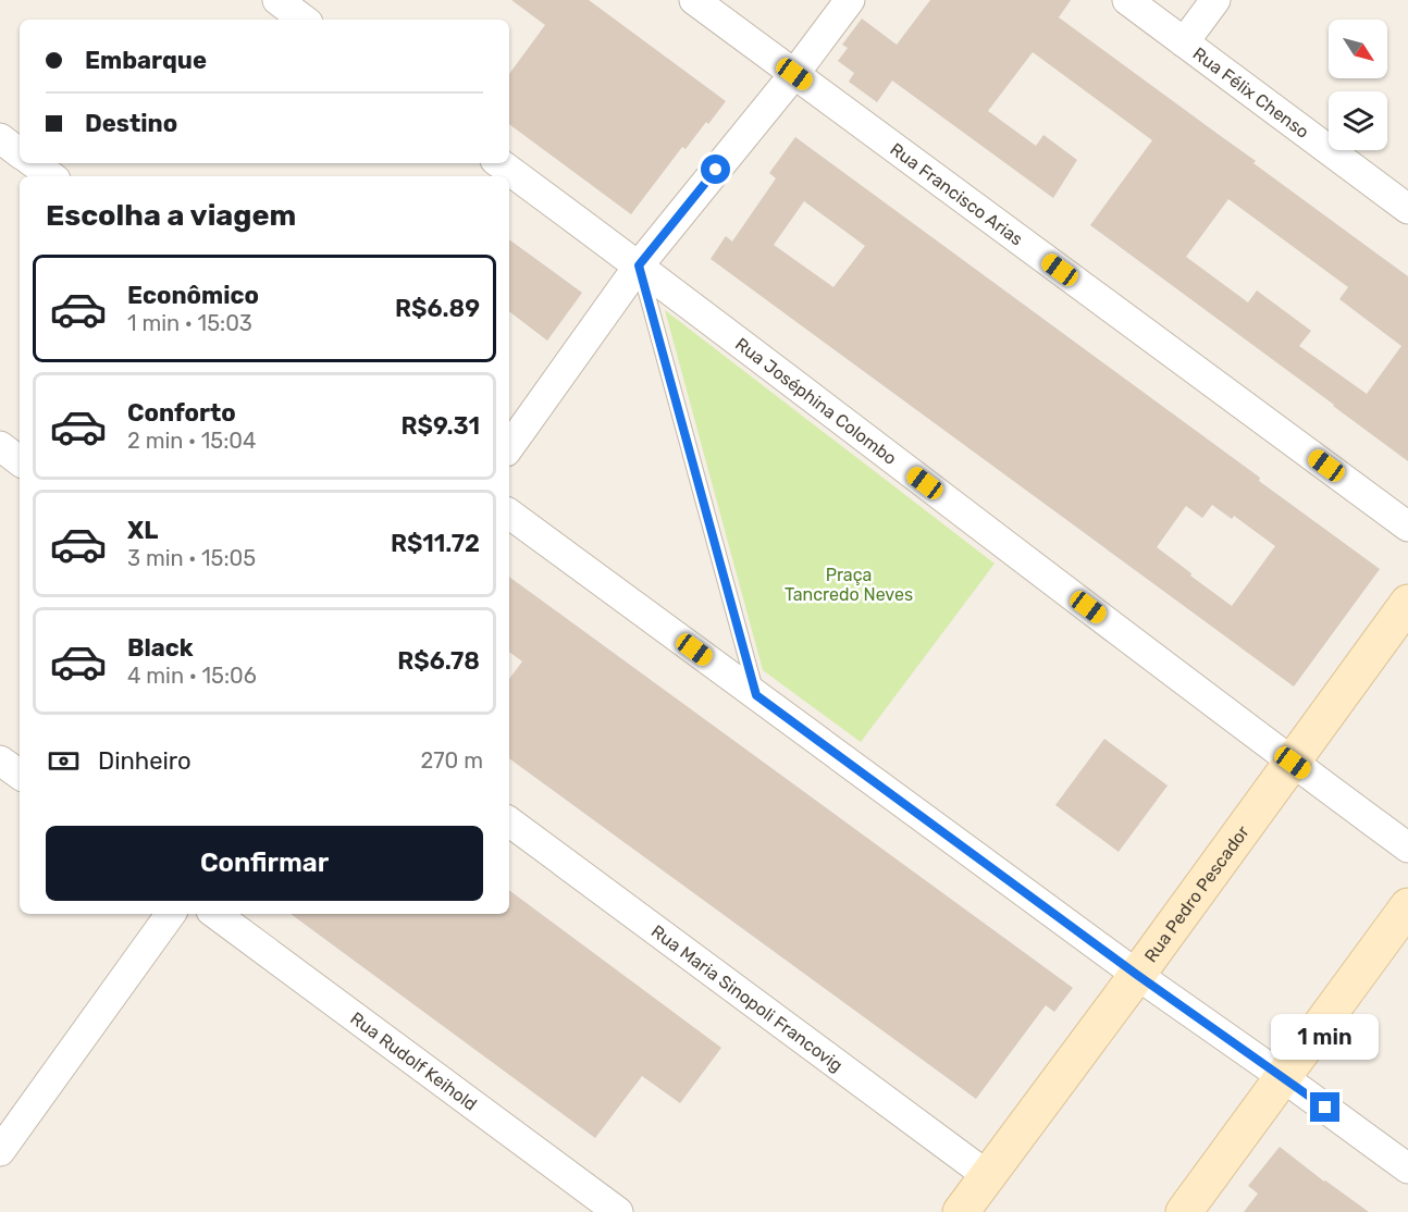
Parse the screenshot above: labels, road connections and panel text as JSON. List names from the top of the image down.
{
  "streets": {
    "street": [
      "Rua Félix Chenso",
      "Rua Francisco Arias",
      "Rua Joséphina Colombo",
      "Rua Pedro Pescador",
      "Rua Maria Sinopoli Francovig",
      "Rua Rudolf Keihold"
    ]
  },
  "crossings": [
    ["Rua Joséphina Colombo", "Rua Pedro Pescador"],
    ["Rua Pedro Pescador", "Rua Maria Sinopoli Francovig"]
  ],
  "parks": ["Praça Tancredo Neves"],
  "north": "bottom right",
  "page": {
    "banner": ["Embarque", "Destino"],
    "heading": "Escolha a viagem",
    "list": [
      {
        "name": "Econômico",
        "note": "1 min · 15:03",
        "value": "R$6.89"
      },
      {
        "name": "Conforto",
        "note": "2 min · 15:04",
        "value": "R$9.31"
      },
      {
        "name": "XL",
        "note": "3 min · 15:05",
        "value": "R$11.72"
      },
      {
        "name": "Black",
        "note": "4 min · 15:06",
        "value": "R$6.78"
      }
    ],
    "pay": ["Dinheiro", "270 m"],
    "buttons": "Confirmar",
    "bubble": "1 min"
  }
}
